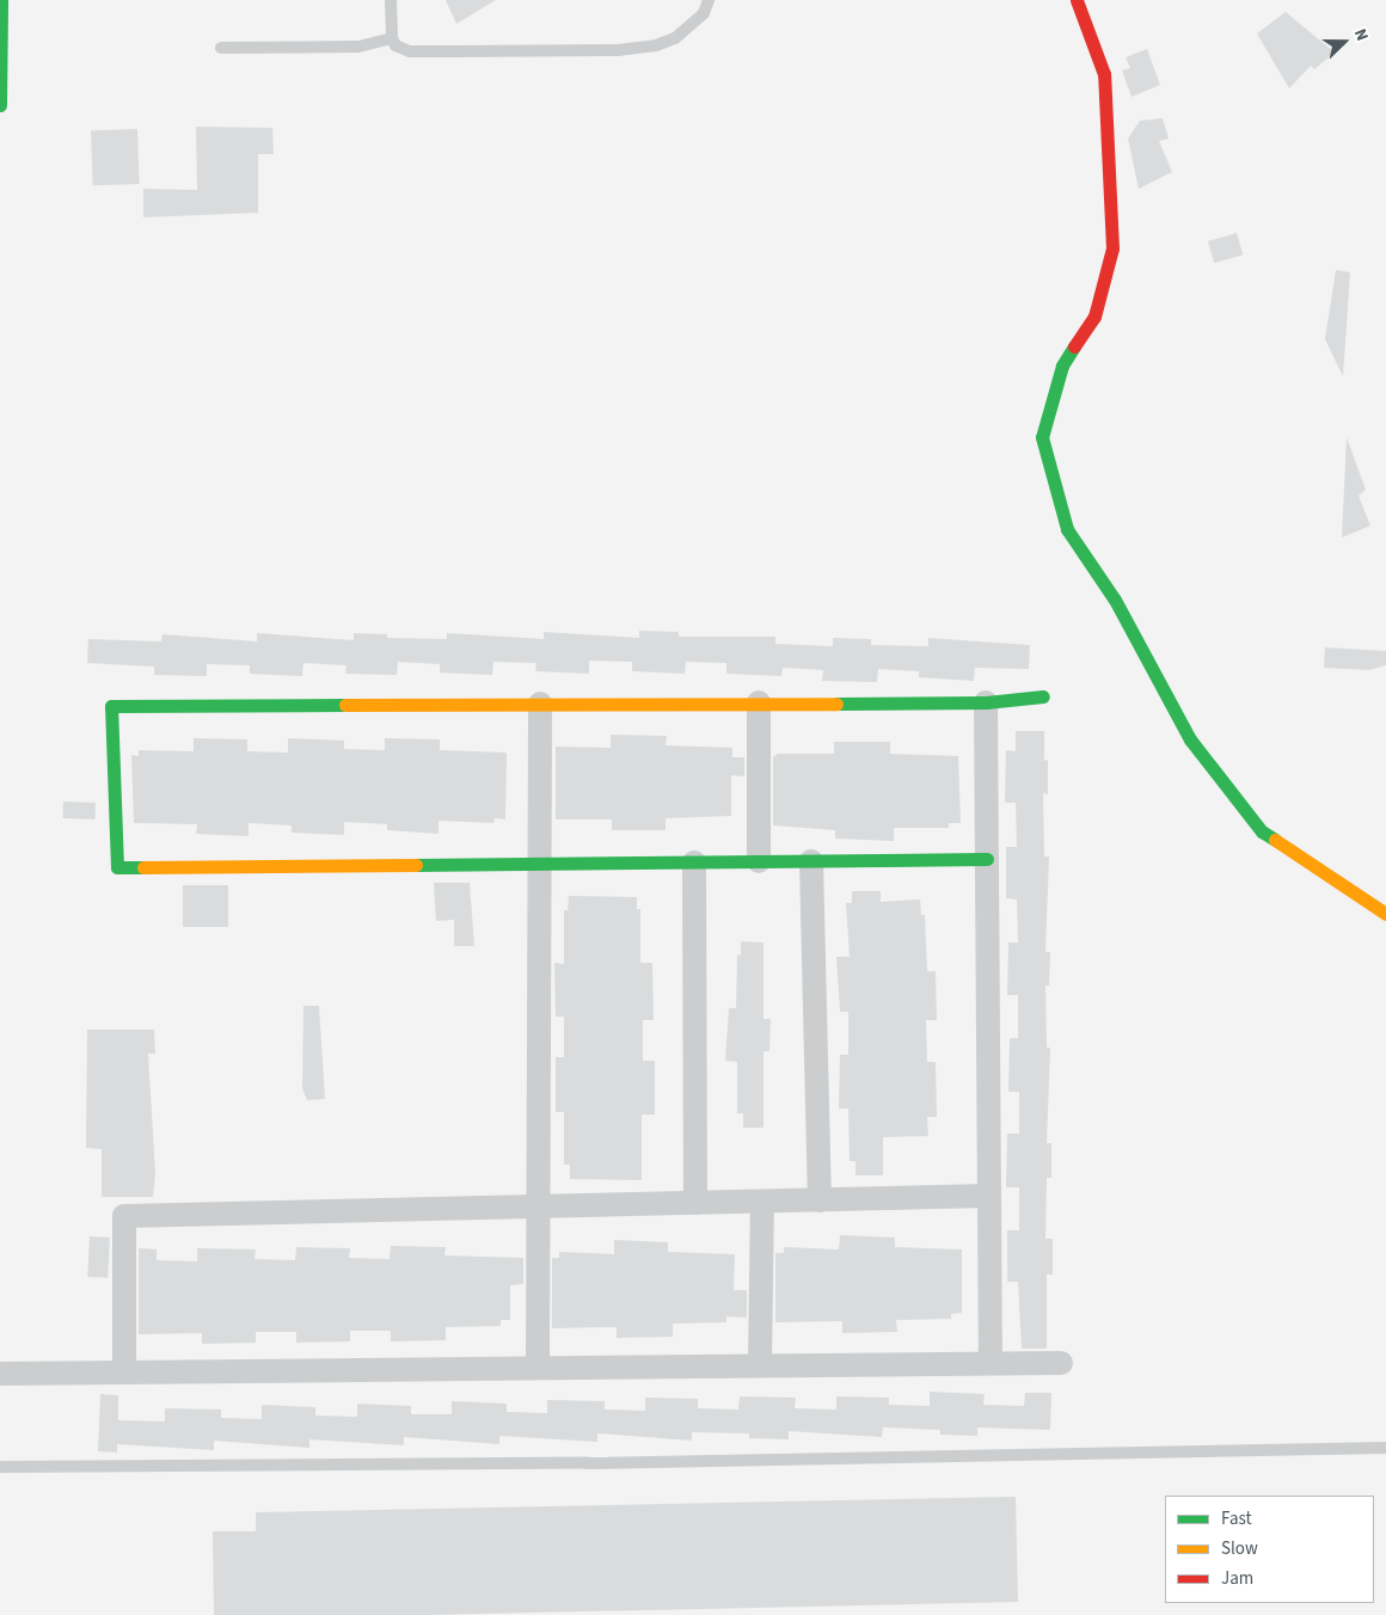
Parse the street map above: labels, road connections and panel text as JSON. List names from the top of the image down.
{
  "legend": ["Fast", "Slow", "Jam"],
  "north": "right"
}
